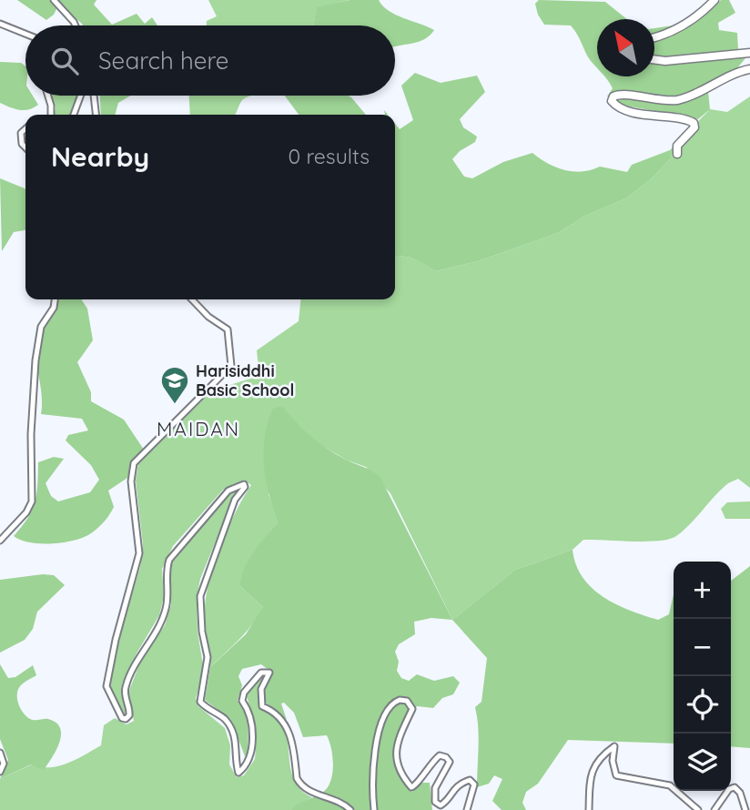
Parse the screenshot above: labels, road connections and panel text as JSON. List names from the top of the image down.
{
  "districts": ["MAIDAN"],
  "places": {
    "school or university": ["Harisiddhi Basic School"]
  },
  "north": "top left",
  "page": {
    "search": "Search here",
    "heading": ["Nearby", "0 results"],
    "map_buttons": ["+", "−"]
  }
}
